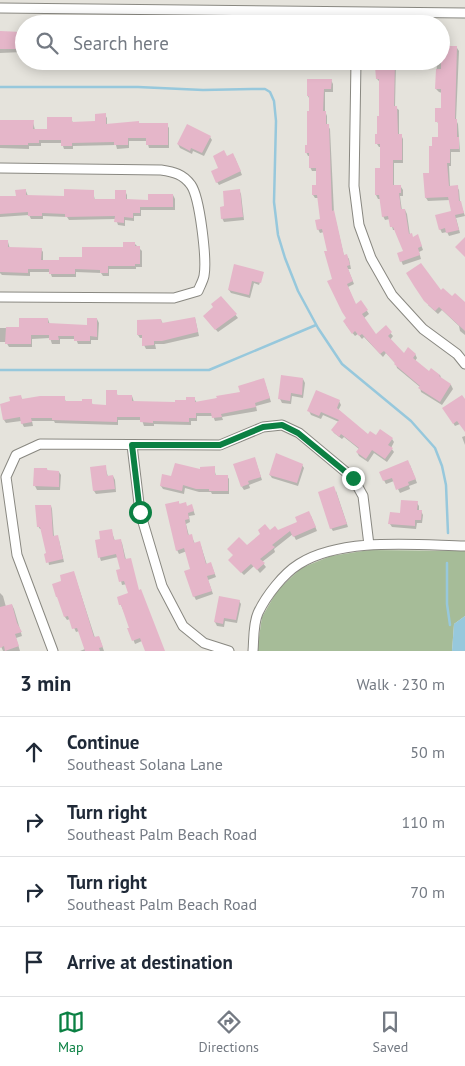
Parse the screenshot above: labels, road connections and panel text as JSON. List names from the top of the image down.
{
  "page": {
    "search": "Search here",
    "heading": ["3 min", "Walk · 230 m"],
    "list": [
      ["Continue", "Southeast Solana Lane", "50 m"],
      ["Turn right", "Southeast Palm Beach Road", "110 m"],
      ["Turn right", "Southeast Palm Beach Road", "70 m"],
      "Arrive at destination"
    ],
    "nav": ["Map", "Directions", "Saved"]
  }
}
